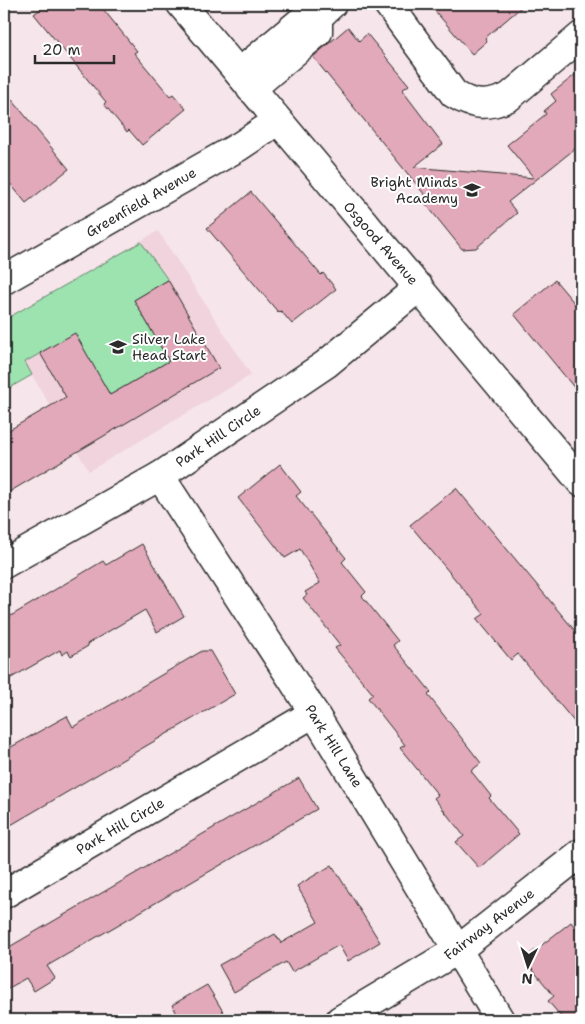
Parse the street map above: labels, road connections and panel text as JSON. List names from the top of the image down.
{
  "streets": {
    "street": [
      "Greenfield Avenue",
      "Osgood Avenue",
      "Park Hill Circle",
      "Park Hill Lane",
      "Fairway Avenue"
    ]
  },
  "crossings": [
    ["Greenfield Avenue", "Osgood Avenue"],
    ["Osgood Avenue", "Park Hill Circle"],
    ["Park Hill Circle", "Park Hill Lane"],
    ["Park Hill Lane", "Fairway Avenue"]
  ],
  "places": {
    "school or university": ["Bright Minds Academy", "Silver Lake Head Start"]
  },
  "scale_bar": "20 m",
  "north": "bottom"
}
